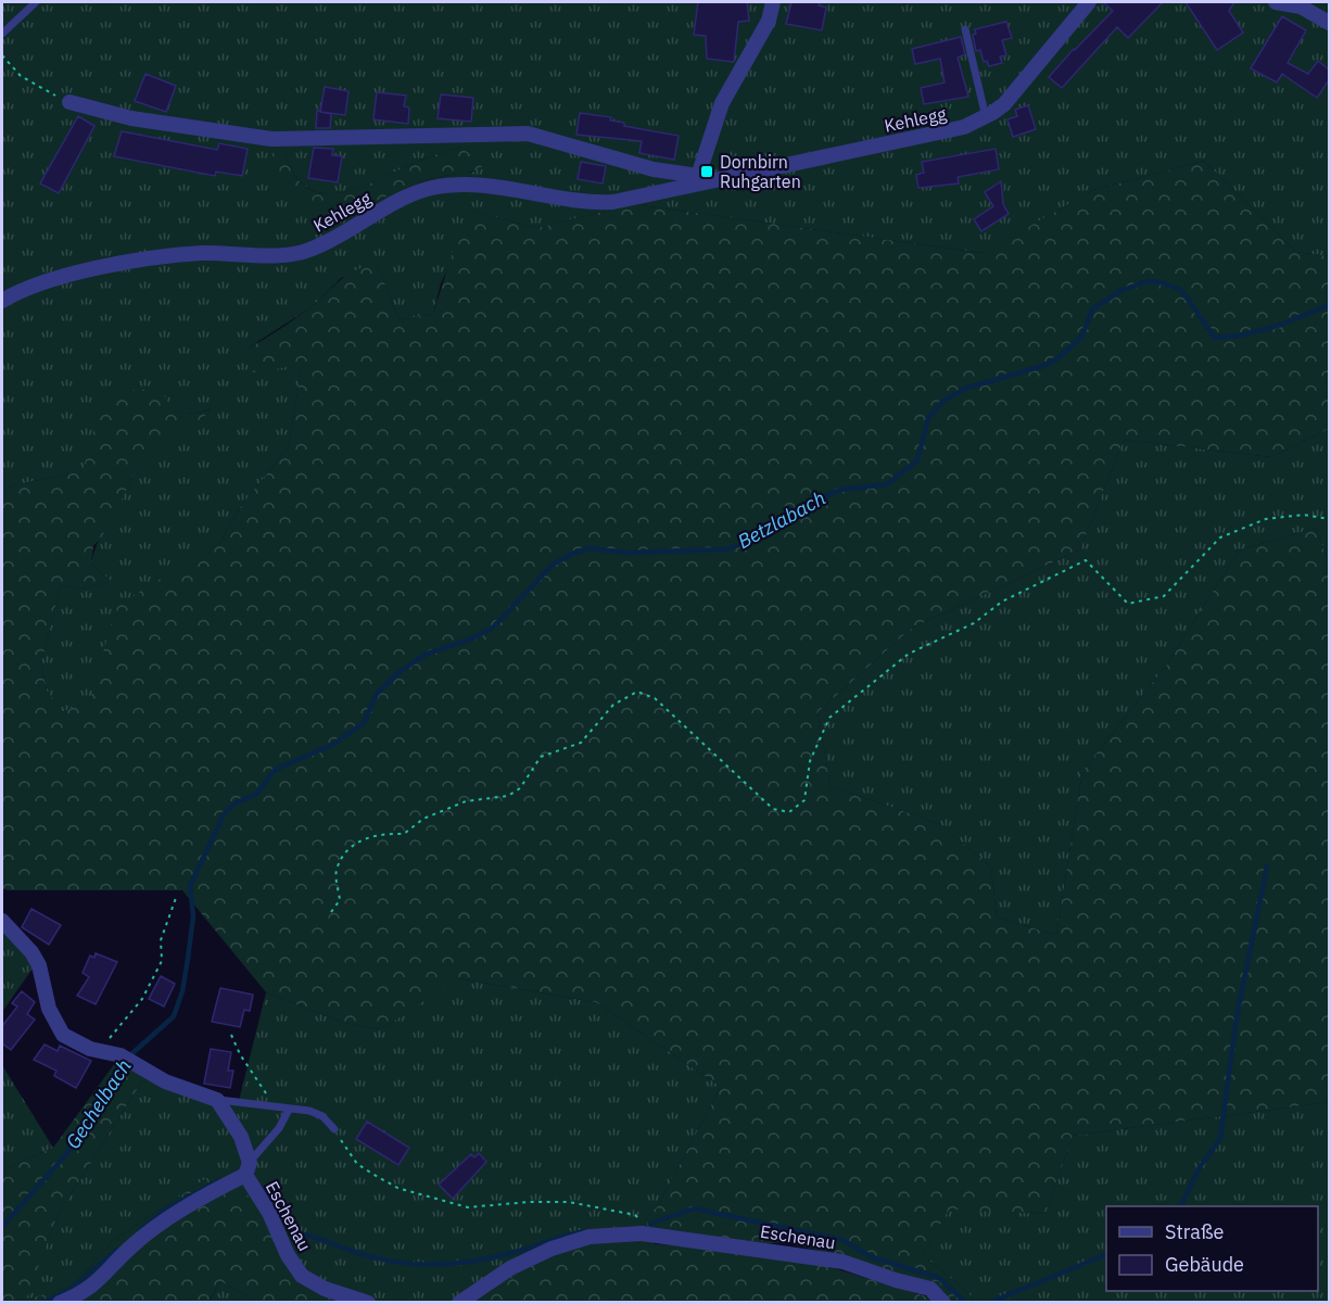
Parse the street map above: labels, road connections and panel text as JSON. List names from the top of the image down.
{
  "streets": {
    "street": ["Kehlegg", "Eschenau"]
  },
  "water": ["Betzlabach", "Gechelbach"],
  "places": {
    "transit": ["Dornbirn Ruhgarten"]
  },
  "legend": ["Straße", "Gebäude"]
}
